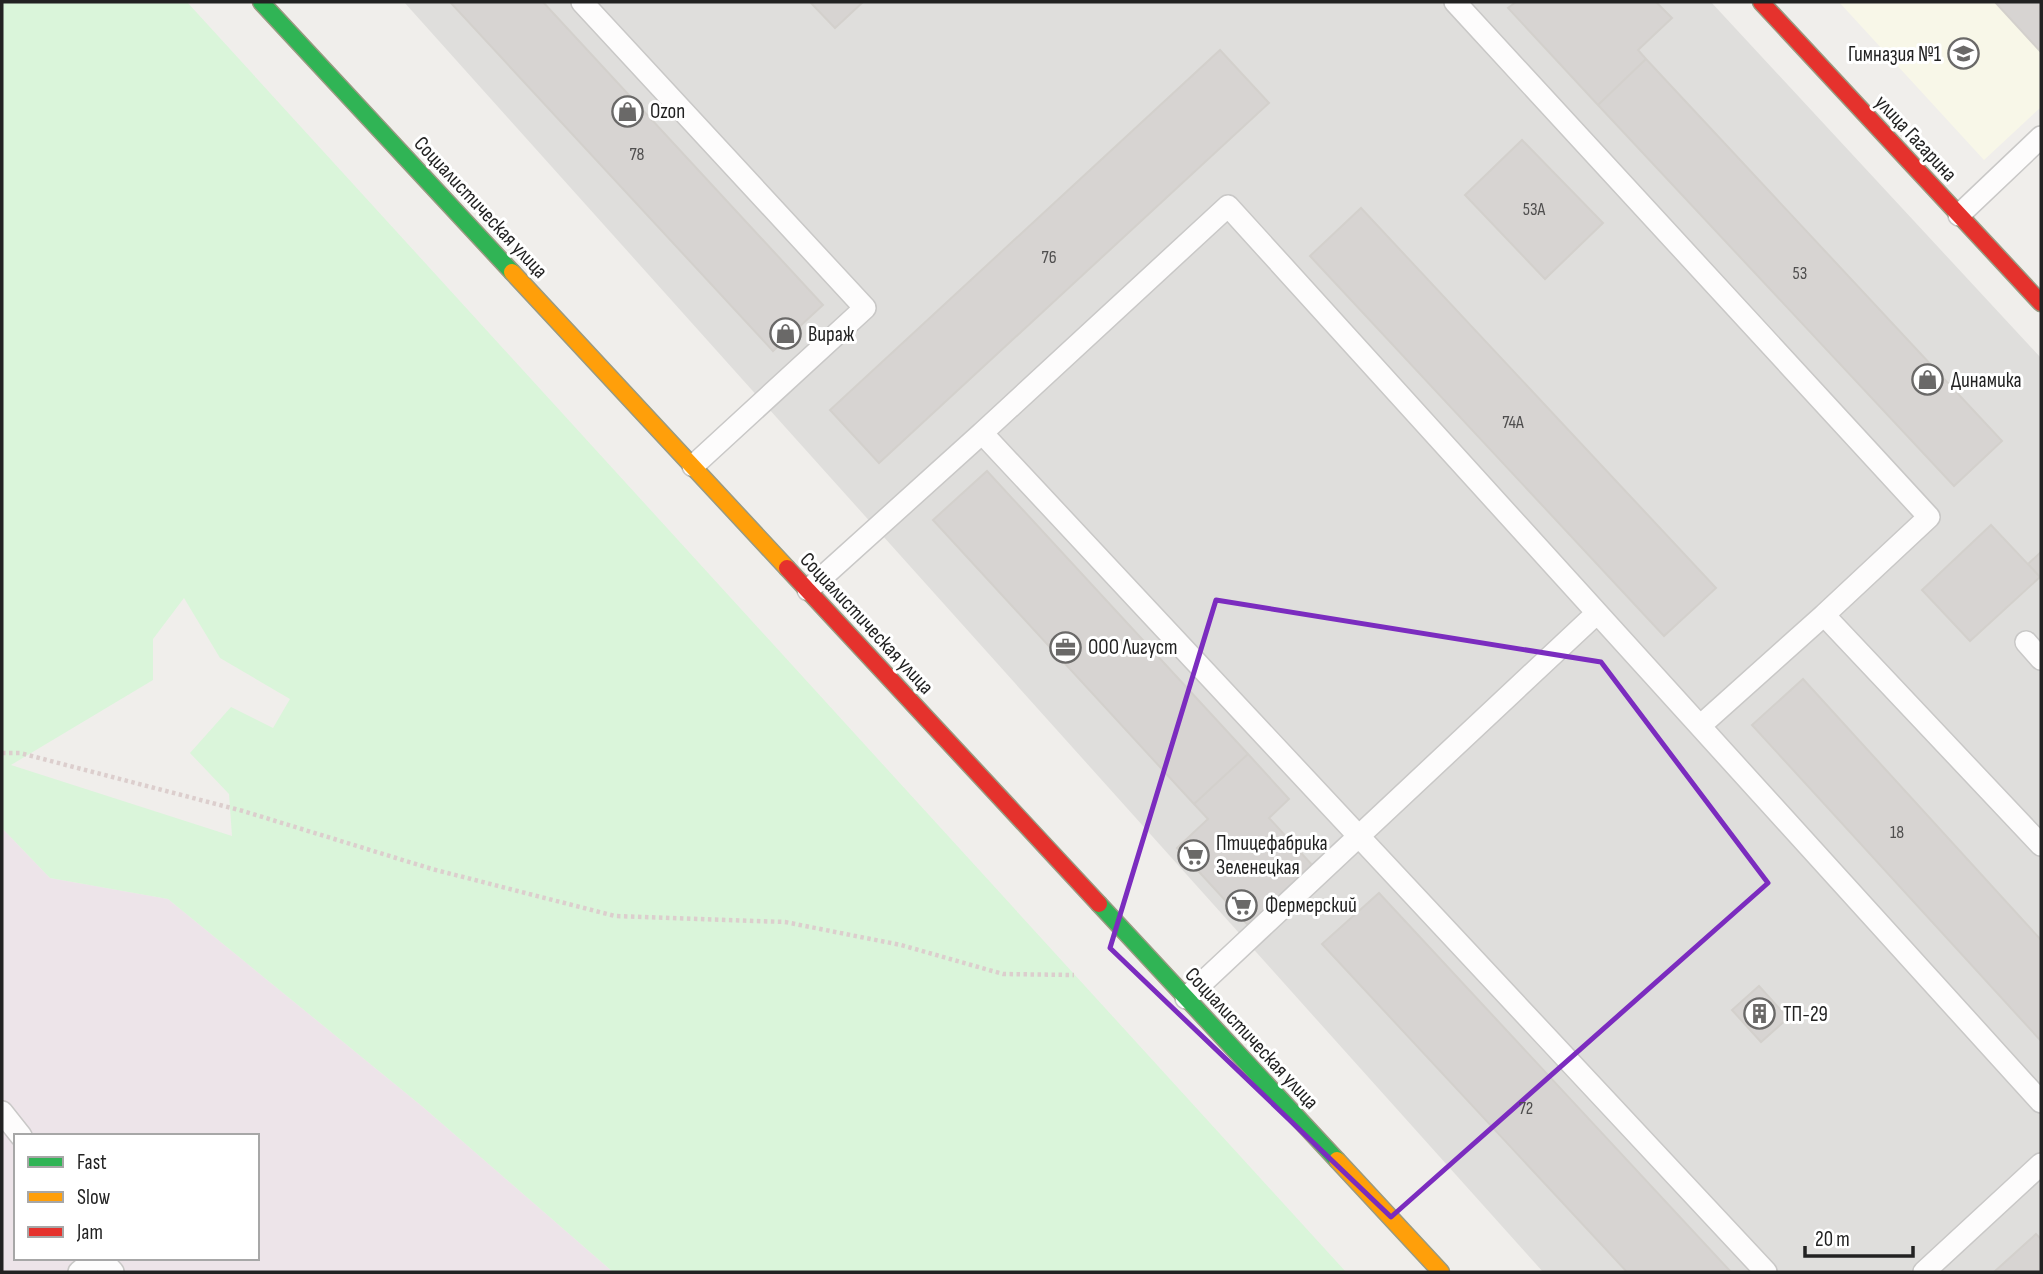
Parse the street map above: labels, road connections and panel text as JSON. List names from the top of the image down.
{
  "streets": {
    "main road": ["улица Гагарина", "Социалистическая улица"]
  },
  "places": {
    "school or university": ["Гимназия №1"],
    "shop": ["Ozon", "Вираж", "Динамика"],
    "office": ["ООО Лигуст"],
    "supermarket": ["Птицефабрика Зеленецкая", "Фермерский"],
    "building": ["ТП-29"]
  },
  "house_numbers": [
    "78",
    "53А",
    "76",
    "53",
    "74А",
    "18",
    "72"
  ],
  "legend": ["Fast", "Slow", "Jam"],
  "scale_bar": "20 m"
}
